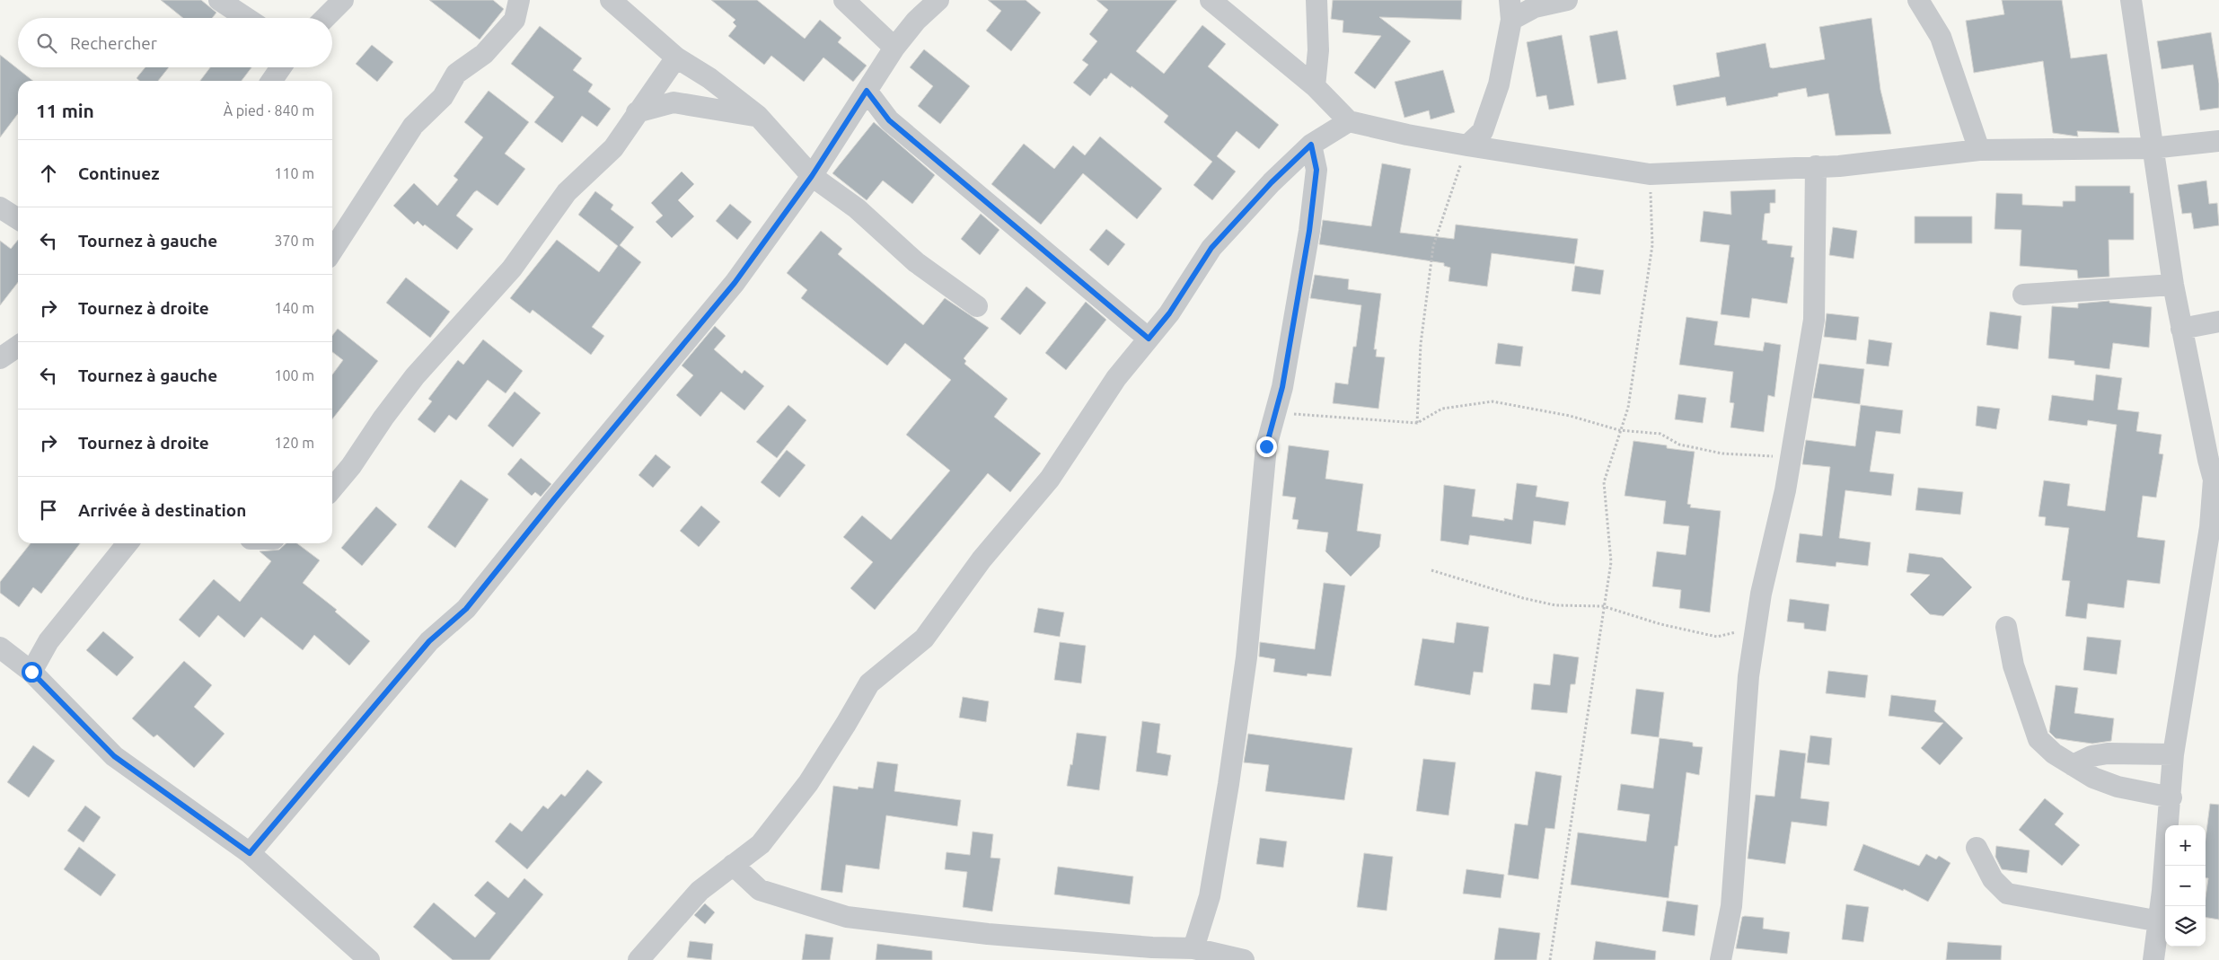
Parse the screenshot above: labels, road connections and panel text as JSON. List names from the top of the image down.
{
  "page": {
    "search": "Rechercher",
    "heading": ["11 min", "À pied · 840 m"],
    "list": [
      ["Continuez", "110 m"],
      ["Tournez à gauche", "370 m"],
      ["Tournez à droite", "140 m"],
      ["Tournez à gauche", "100 m"],
      ["Tournez à droite", "120 m"],
      "Arrivée à destination"
    ],
    "map_buttons": ["+", "−"]
  }
}
